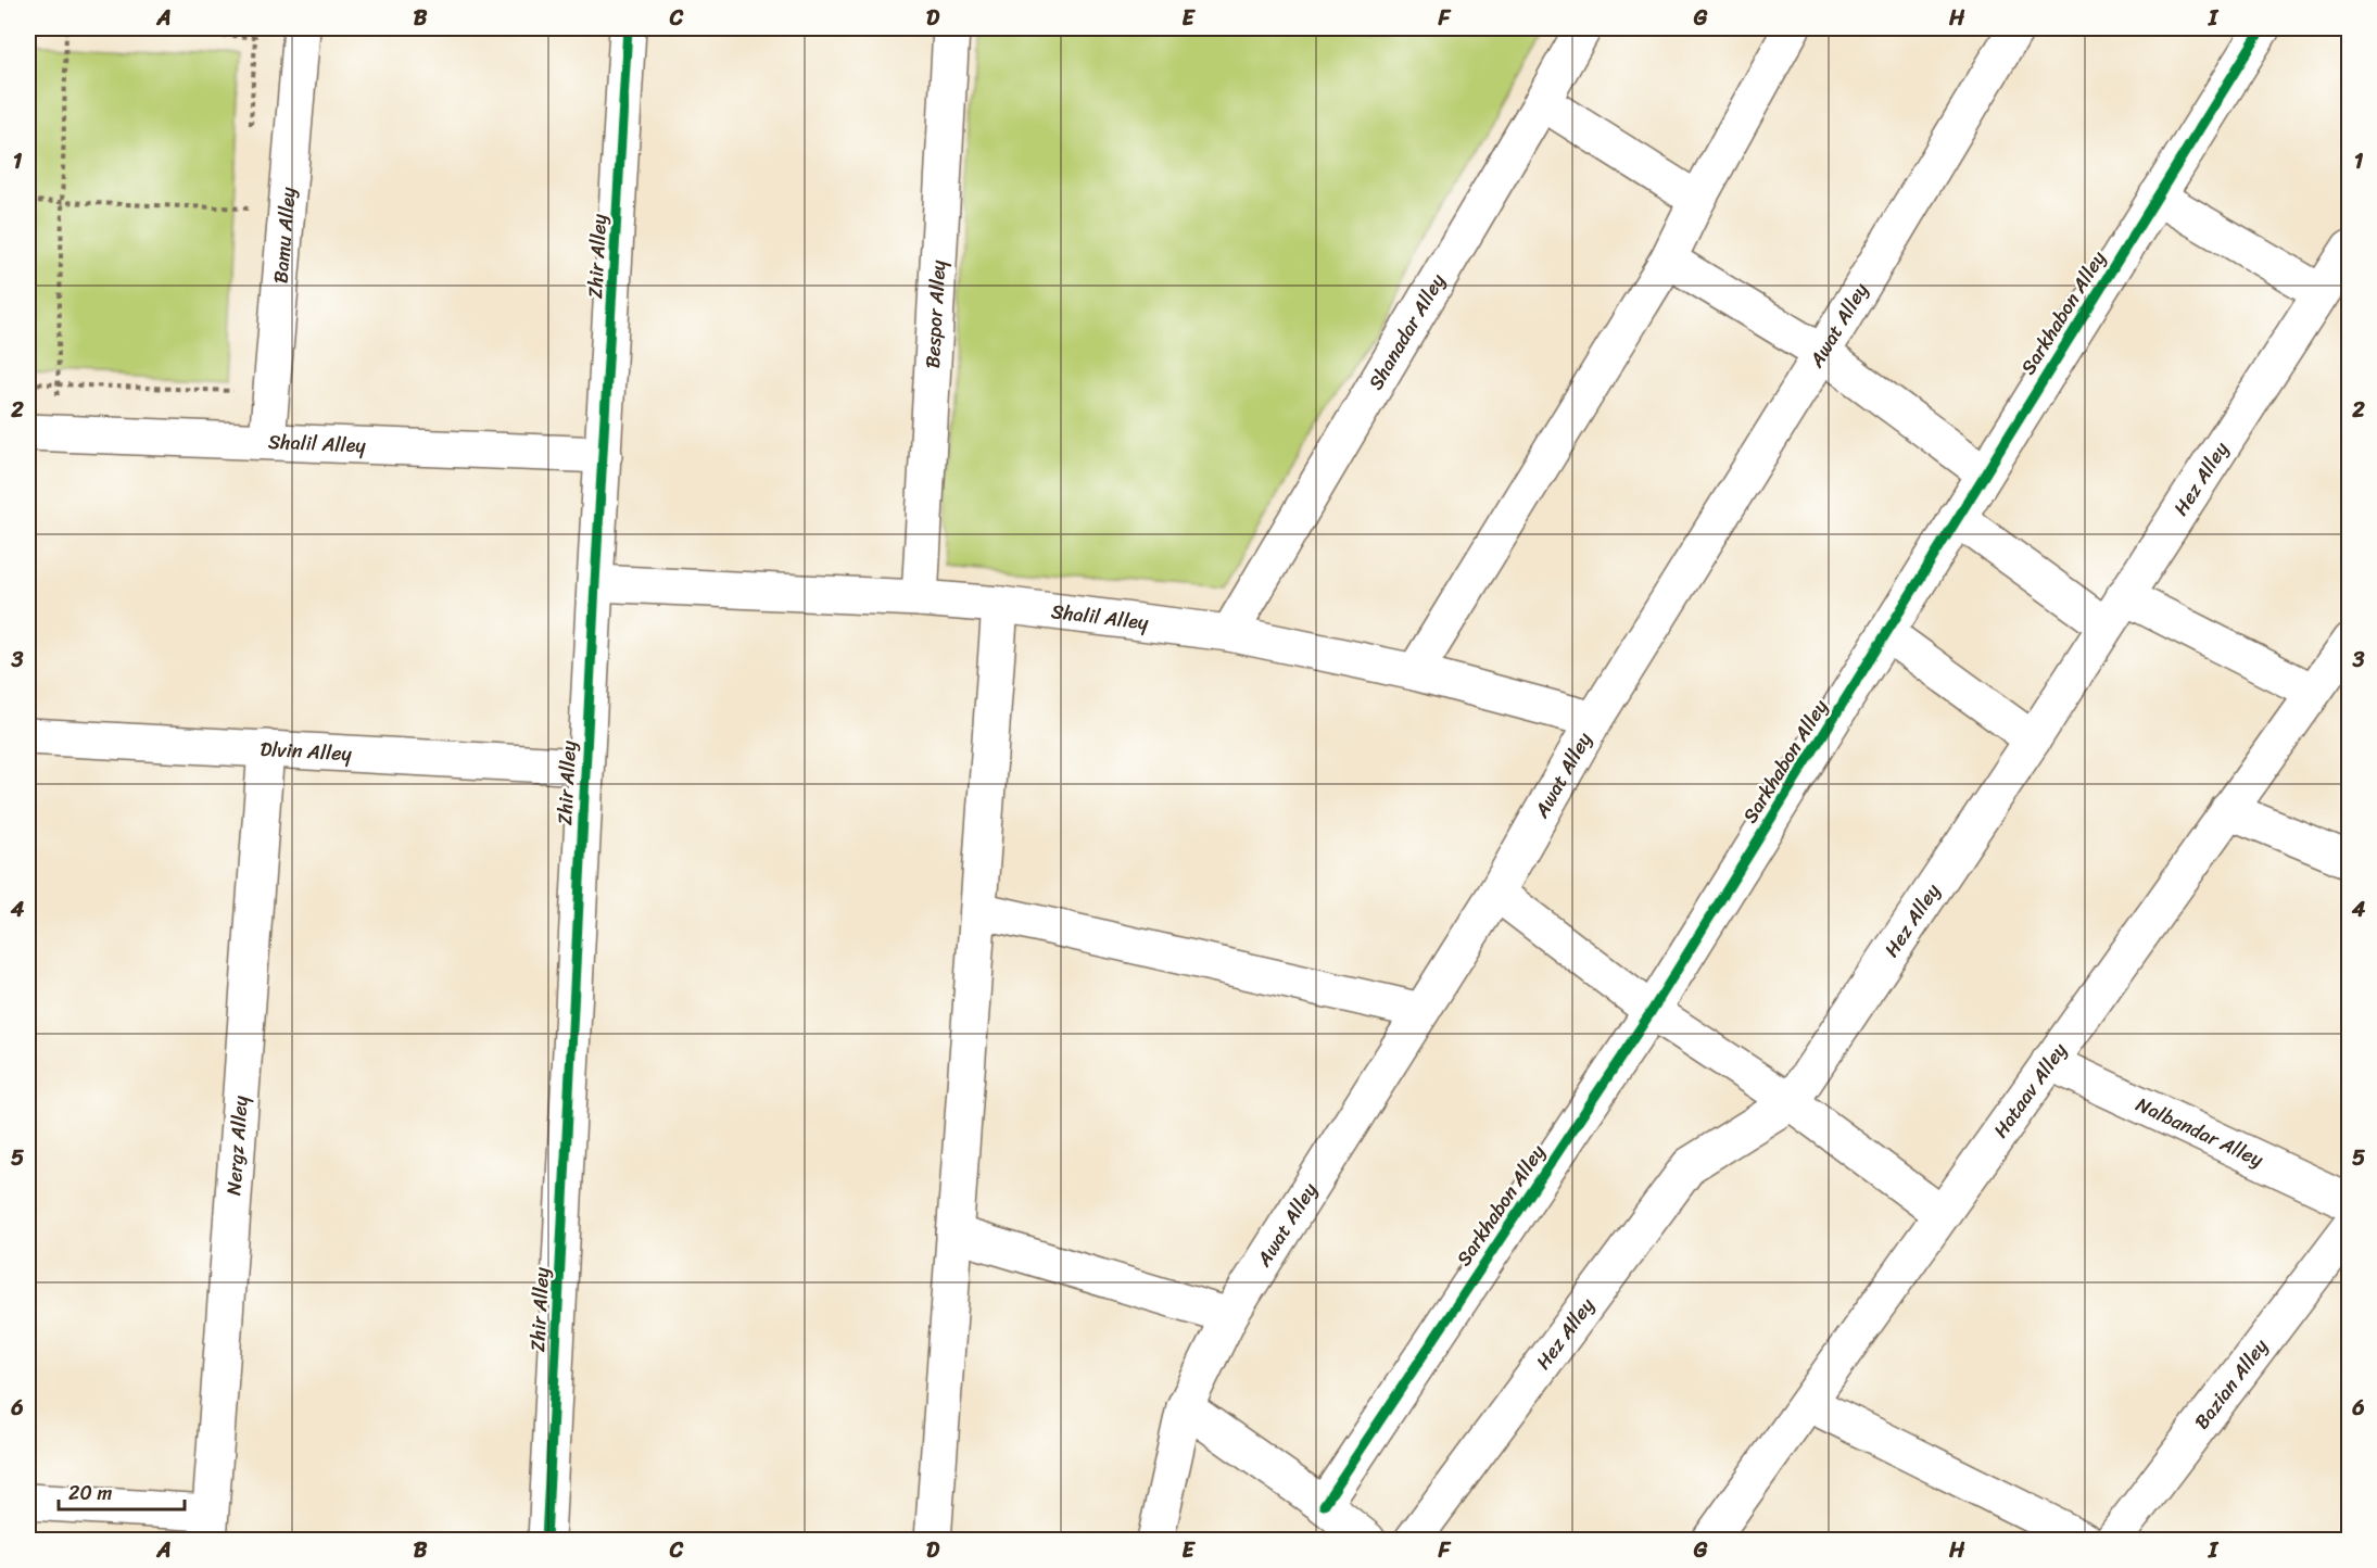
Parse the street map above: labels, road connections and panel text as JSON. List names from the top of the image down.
{
  "streets": {
    "street": [
      "Bamu Alley",
      "Zhir Alley",
      "Bespor Alley",
      "Sarkhabon Alley",
      "Awat Alley",
      "Shanadar Alley",
      "Shalil Alley",
      "Hez Alley",
      "Dlvin Alley",
      "Hataav Alley",
      "Nalbandar Alley",
      "Nergz Alley",
      "Bazian Alley"
    ]
  },
  "crossings": [
    ["Bamu Alley", "Shalil Alley"],
    ["Zhir Alley", "Shalil Alley"],
    ["Zhir Alley", "Dlvin Alley"],
    ["Bespor Alley", "Shalil Alley"],
    ["Awat Alley", "Shalil Alley"],
    ["Shanadar Alley", "Shalil Alley"],
    ["Dlvin Alley", "Nergz Alley"],
    ["Hataav Alley", "Nalbandar Alley"]
  ],
  "scale_bar": "20 m",
  "grid": {
    "columns": [
      "A",
      "B",
      "C",
      "D",
      "E",
      "F",
      "G",
      "H",
      "I"
    ],
    "rows": [
      "1",
      "2",
      "3",
      "4",
      "5",
      "6"
    ]
  }
}
